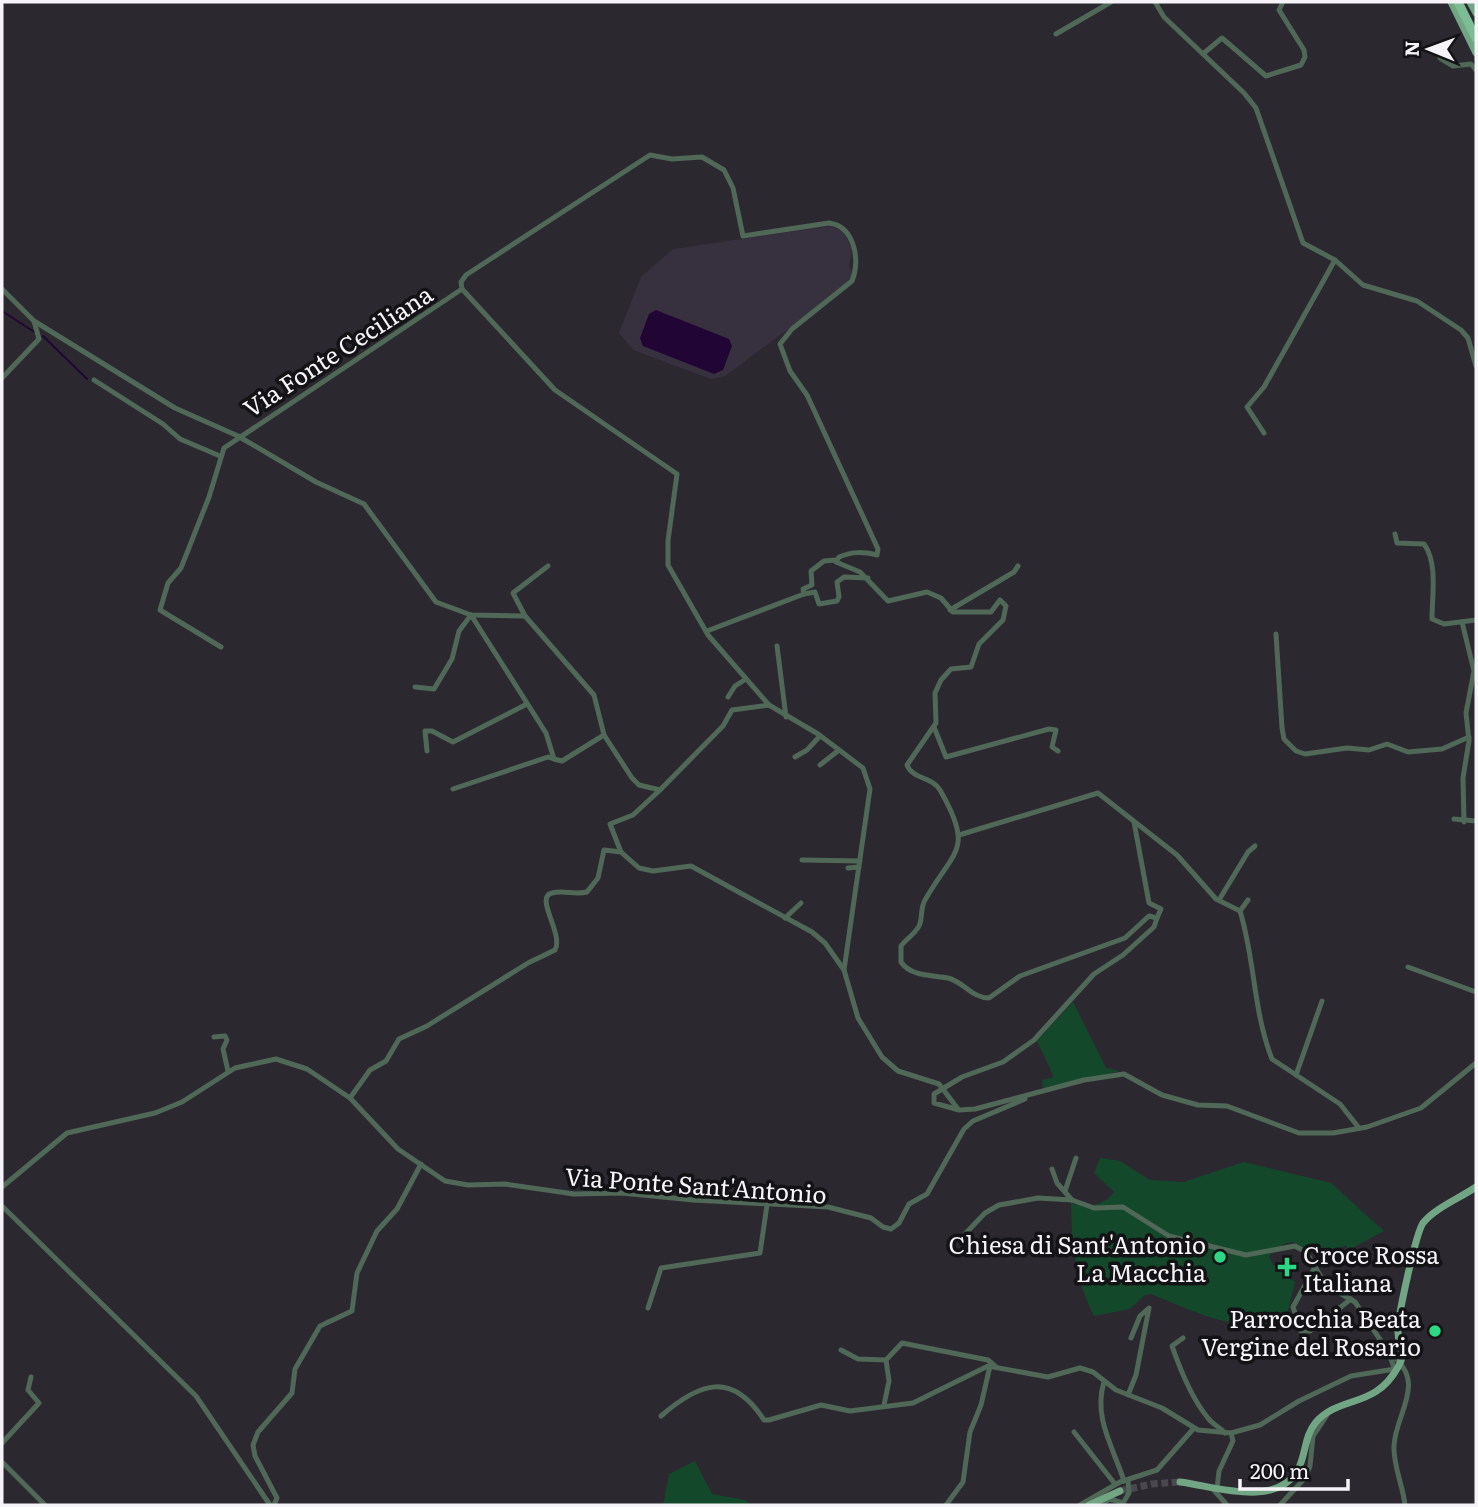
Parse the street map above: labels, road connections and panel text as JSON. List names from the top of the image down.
{
  "streets": {
    "street": ["Via Fonte Ceciliana", "Via Ponte Sant'Antonio"]
  },
  "places": {
    "other": ["Chiesa di Sant'Antonio La Macchia", "Parrocchia Beata Vergine del Rosario"],
    "health": ["Croce Rossa Italiana"]
  },
  "scale_bar": "200 m",
  "north": "left"
}
